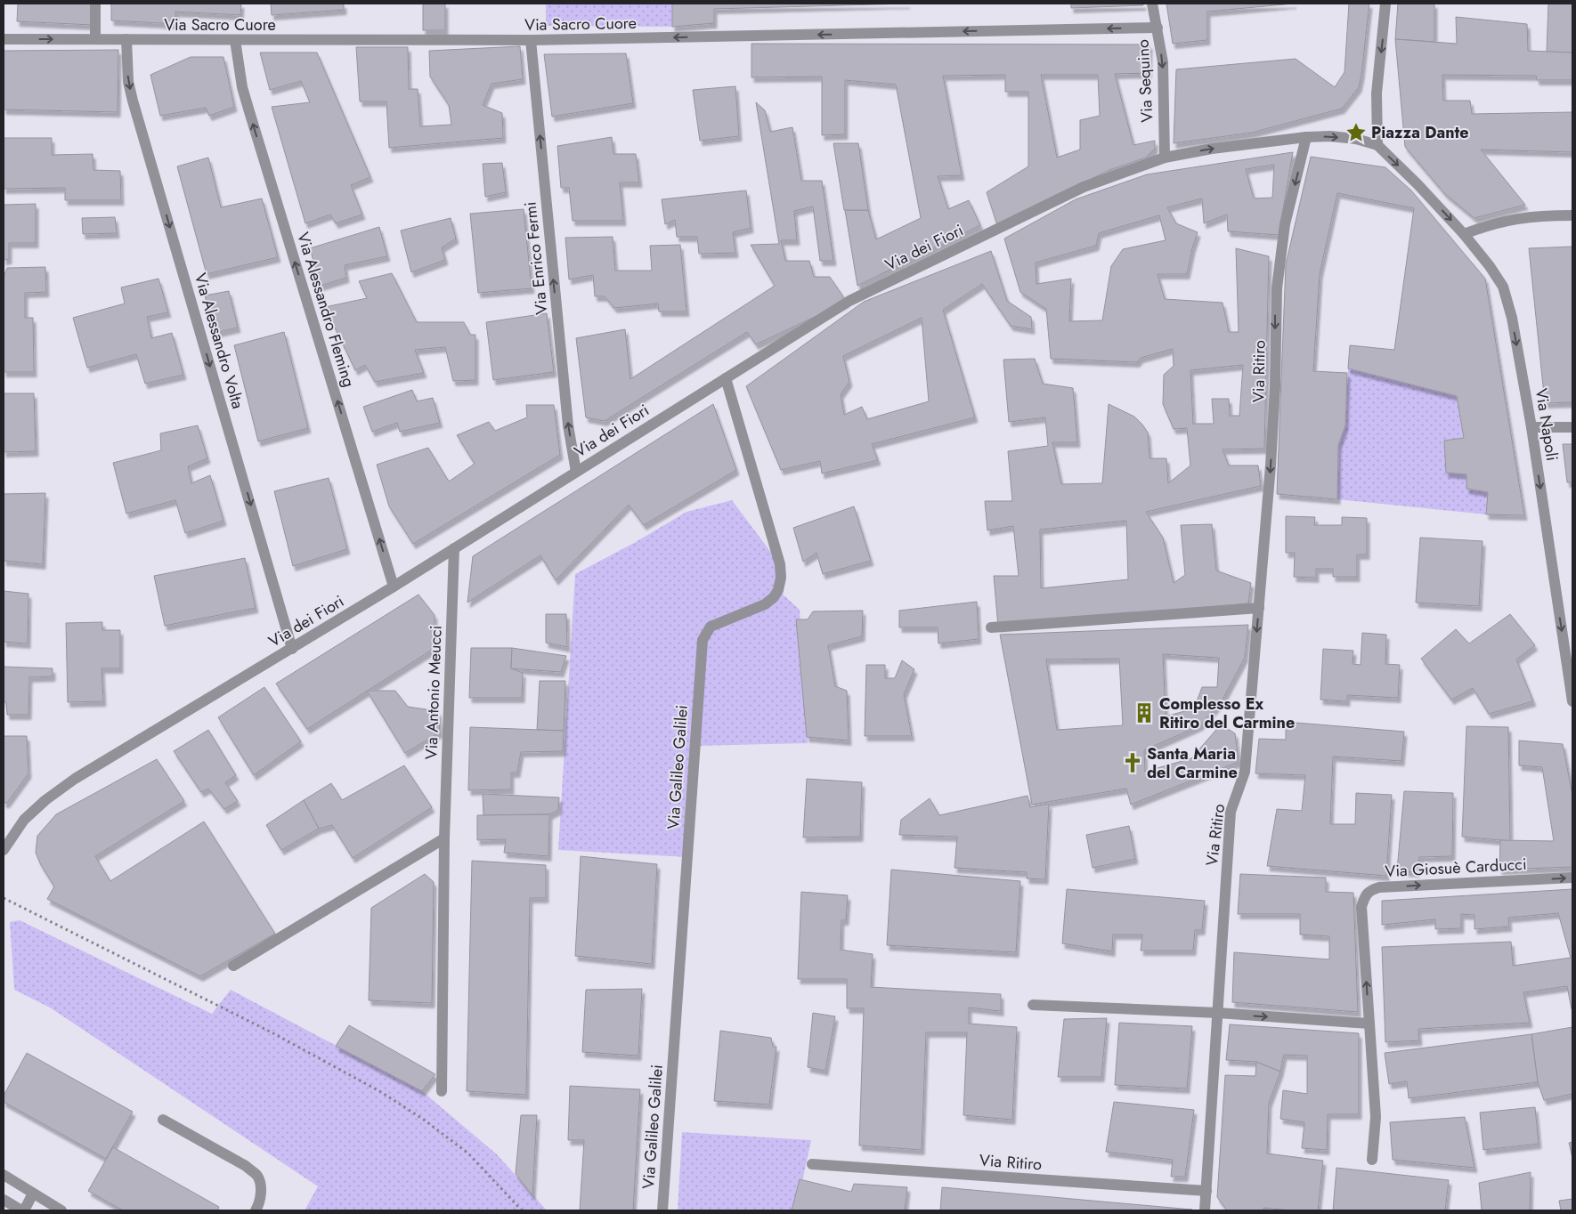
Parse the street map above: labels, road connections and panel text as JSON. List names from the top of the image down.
{
  "streets": {
    "street": [
      "Via Sacro Cuore",
      "Via Sequino",
      "Via dei Fiori",
      "Via Enrico Fermi",
      "Via Alessandro Fleming",
      "Via Alessandro Volta",
      "Via Ritiro",
      "Via Napoli",
      "Via Antonio Meucci",
      "Via Galileo Galilei",
      "Via Giosuè Carducci"
    ]
  },
  "crossings": [
    ["Via Sacro Cuore", "Via Sequino"],
    ["Via Sacro Cuore", "Via Enrico Fermi"],
    ["Via Sacro Cuore", "Via Alessandro Fleming"],
    ["Via Sacro Cuore", "Via Alessandro Volta"],
    ["Via Sequino", "Via dei Fiori"],
    ["Via dei Fiori", "Via Enrico Fermi"],
    ["Via dei Fiori", "Via Alessandro Fleming"],
    ["Via dei Fiori", "Via Alessandro Volta"],
    ["Via dei Fiori", "Via Ritiro"],
    ["Via dei Fiori", "Via Antonio Meucci"],
    ["Via dei Fiori", "Via Galileo Galilei"]
  ],
  "one_way": [
    "Via Sequino",
    "Via Enrico Fermi",
    "Via Alessandro Fleming",
    "Via Alessandro Volta",
    "Via Ritiro",
    "Via Napoli"
  ],
  "places": {
    "place": ["Piazza Dante"],
    "building": ["Complesso Ex Ritiro del Carmine"],
    "church": ["Santa Maria del Carmine"]
  }
}
